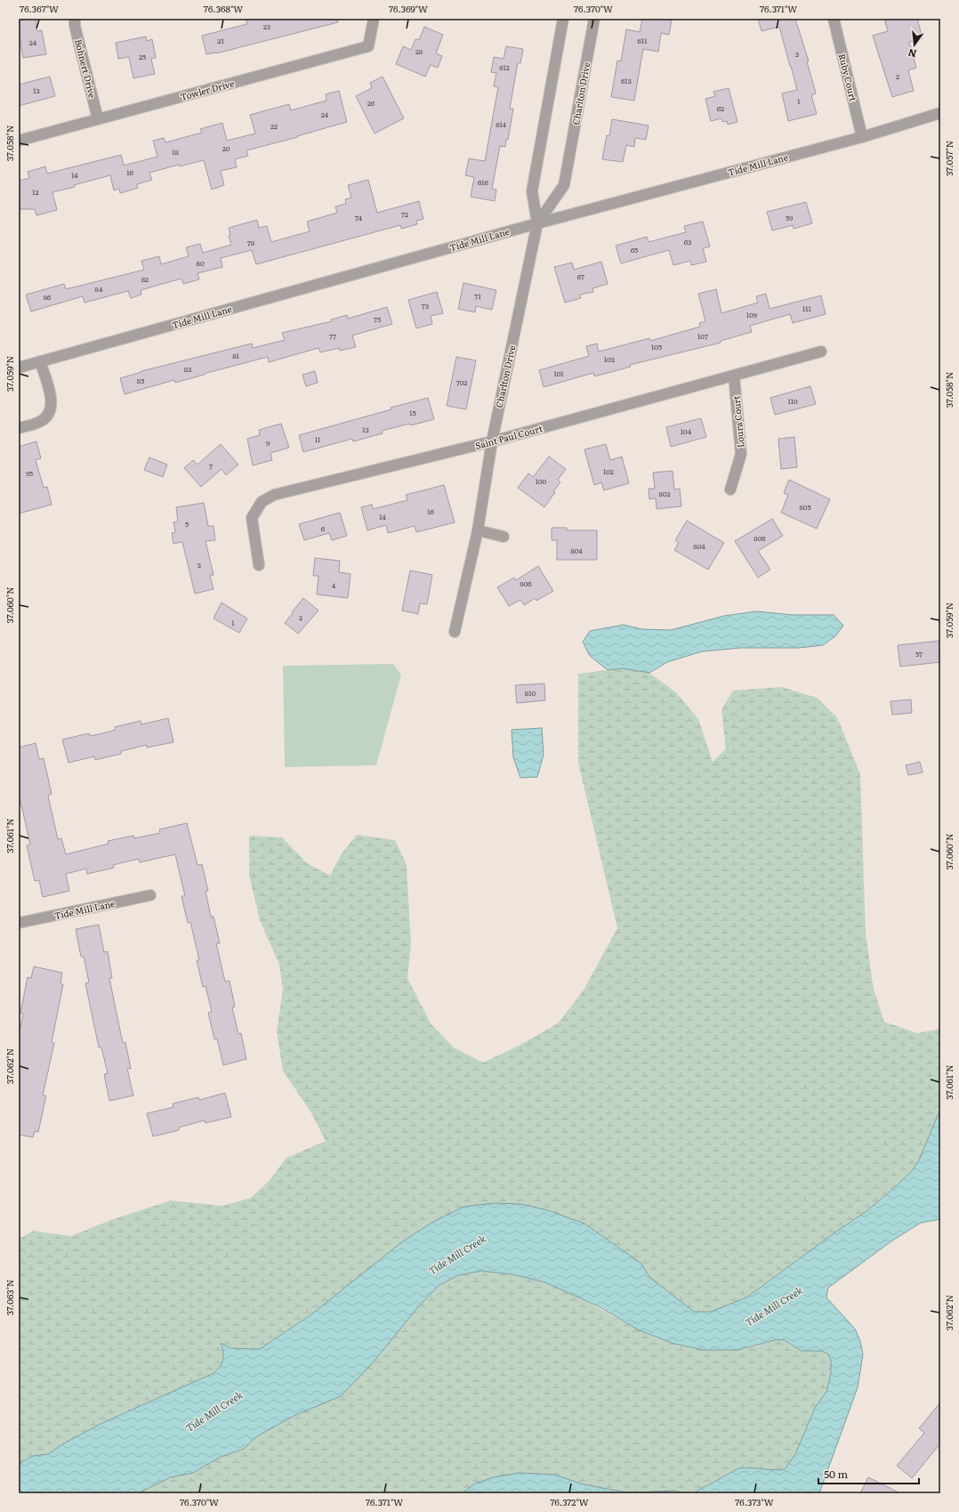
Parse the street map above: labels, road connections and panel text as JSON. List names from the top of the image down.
{
  "streets": {
    "street": [
      "Bohnert Drive",
      "Ruby Court",
      "Towler Drive",
      "Charlton Drive",
      "Tide Mill Lane",
      "Loura Court",
      "Saint Paul Court"
    ]
  },
  "crossings": [
    ["Bohnert Drive", "Towler Drive"],
    ["Ruby Court", "Tide Mill Lane"],
    ["Charlton Drive", "Tide Mill Lane"],
    ["Charlton Drive", "Saint Paul Court"],
    ["Loura Court", "Saint Paul Court"]
  ],
  "water": ["Tide Mill Creek"],
  "house_numbers": [
    "23",
    "21",
    "611",
    "24",
    "28",
    "3",
    "25",
    "612",
    "2",
    "613",
    "13",
    "1",
    "26",
    "62",
    "24",
    "614",
    "22",
    "20",
    "18",
    "16",
    "14",
    "616",
    "12",
    "72",
    "74",
    "59",
    "63",
    "78",
    "65",
    "80",
    "67",
    "82",
    "84",
    "71",
    "86",
    "73",
    "111",
    "109",
    "75",
    "77",
    "107",
    "105",
    "81",
    "103",
    "83",
    "101",
    "85",
    "702",
    "110",
    "15",
    "13",
    "104",
    "11",
    "9",
    "7",
    "102",
    "95",
    "100",
    "802",
    "805",
    "16",
    "14",
    "5",
    "6",
    "806",
    "804",
    "804",
    "3",
    "806",
    "4",
    "2",
    "1",
    "57",
    "810"
  ],
  "scale_bar": "50 m",
  "north": "bottom",
  "coordinates": [
    "76.367°W",
    "76.368°W",
    "76.369°W",
    "76.370°W",
    "76.371°W",
    "37.058°N",
    "37.057°N",
    "37.059°N",
    "37.060°N",
    "37.061°N",
    "37.062°N",
    "37.063°N",
    "76.372°W",
    "76.373°W"
  ]
}
